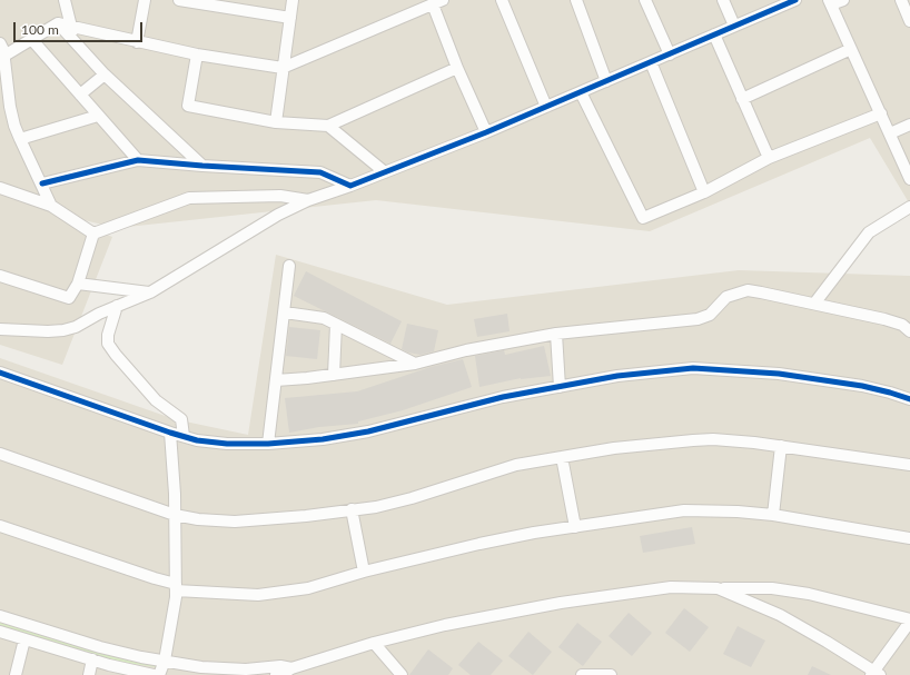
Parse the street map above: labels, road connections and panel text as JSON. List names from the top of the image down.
{
  "scale_bar": "100 m"
}
